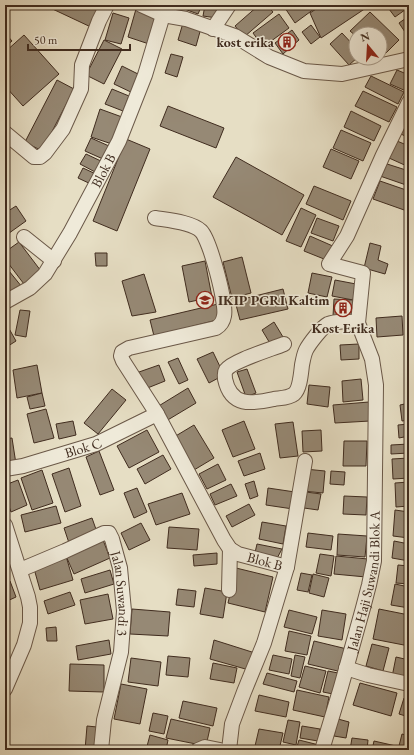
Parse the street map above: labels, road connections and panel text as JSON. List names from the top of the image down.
{
  "streets": {
    "street": [
      "Blok B",
      "Blok C",
      "Jalan Haji Suwandi Blok A",
      "Jalan Suwandi 3"
    ]
  },
  "crossings": [
    ["Blok B", "Blok C"]
  ],
  "places": {
    "building": ["kost erika", "Kost Erika"],
    "school or university": ["IKIP PGRI Kaltim"]
  },
  "scale_bar": "50 m",
  "north": "top"
}
